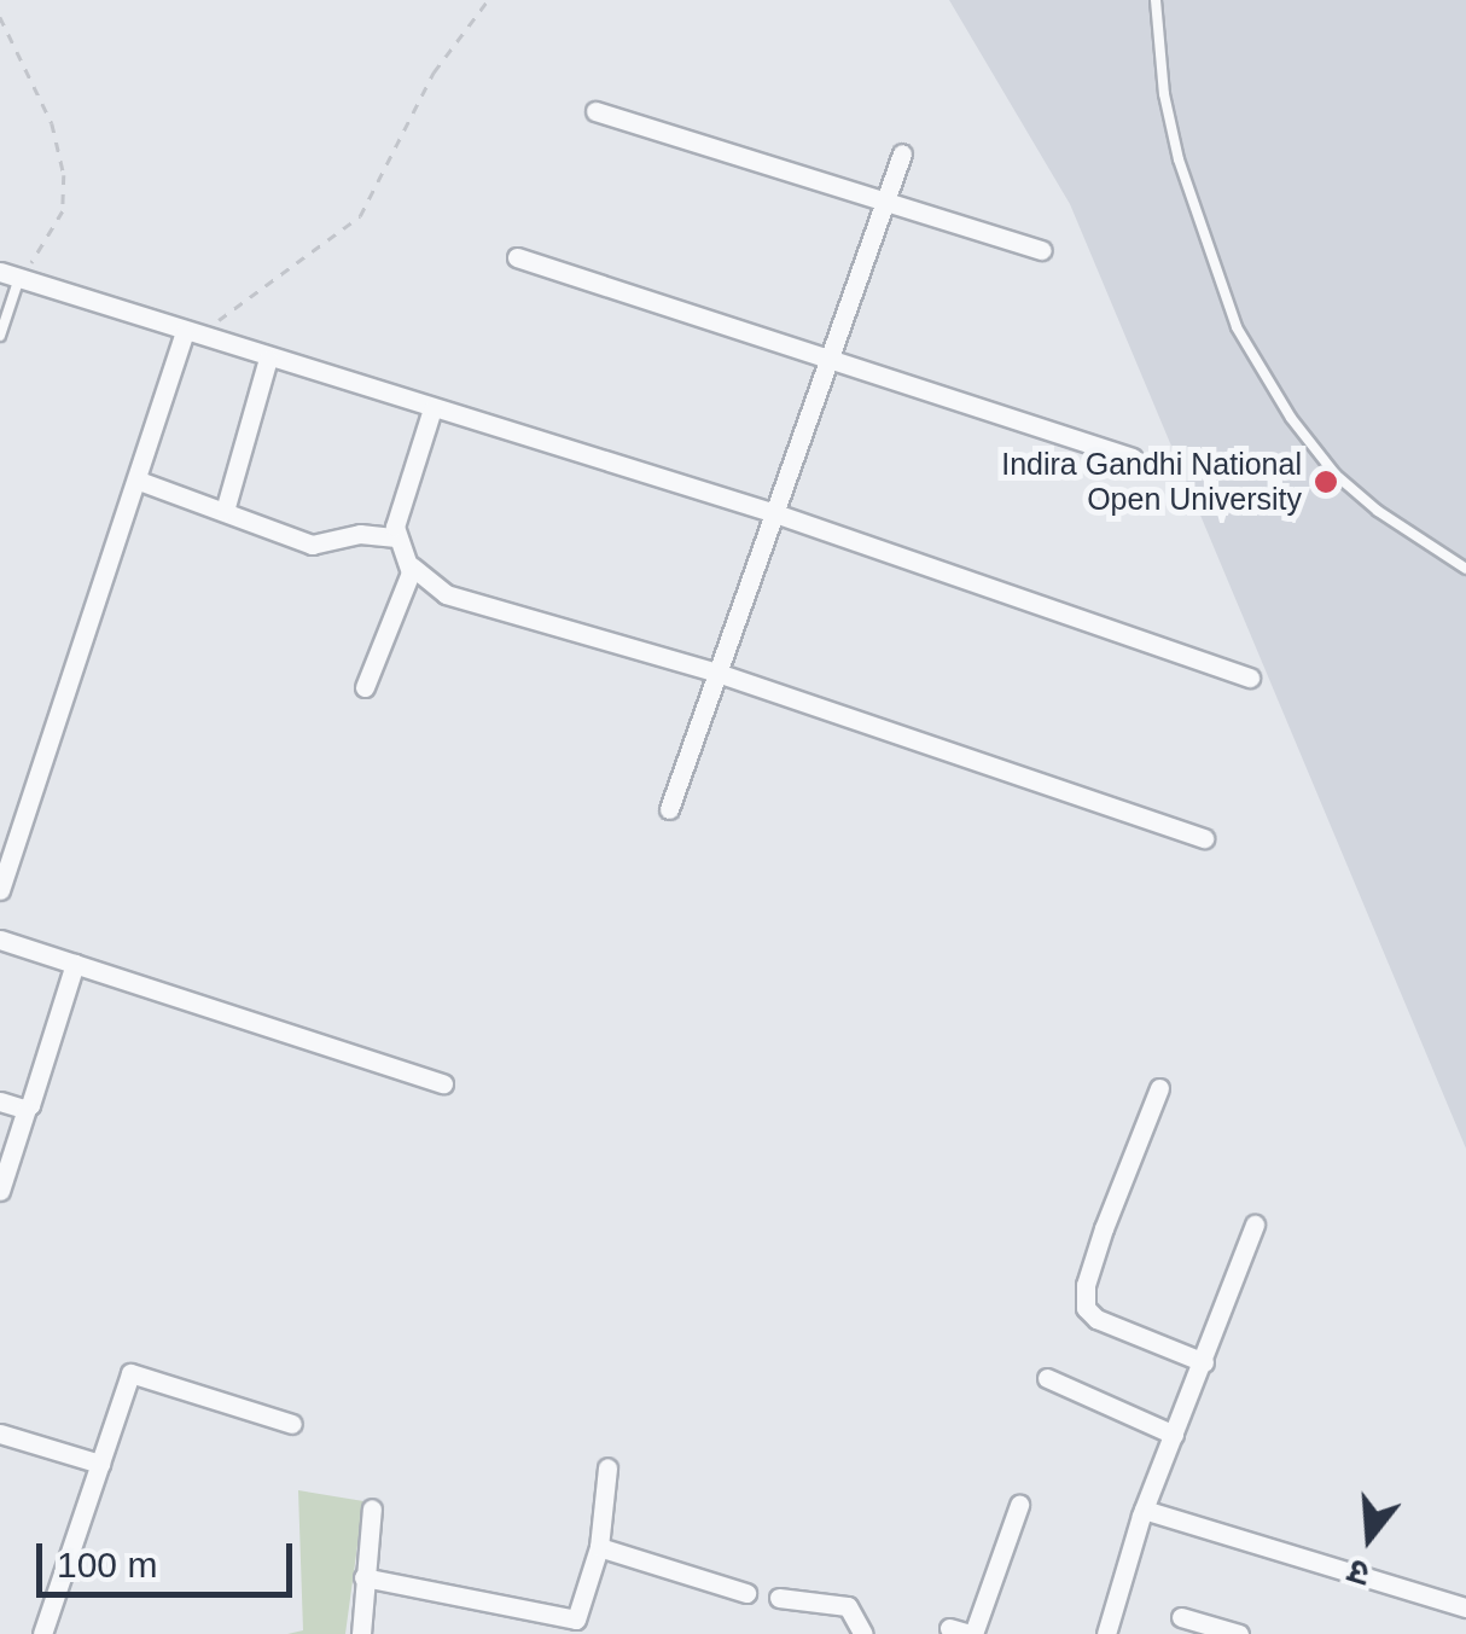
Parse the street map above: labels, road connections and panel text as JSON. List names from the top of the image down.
{
  "places": ["Indira Gandhi National Open University"],
  "scale_bar": "100 m",
  "north": "bottom"
}
